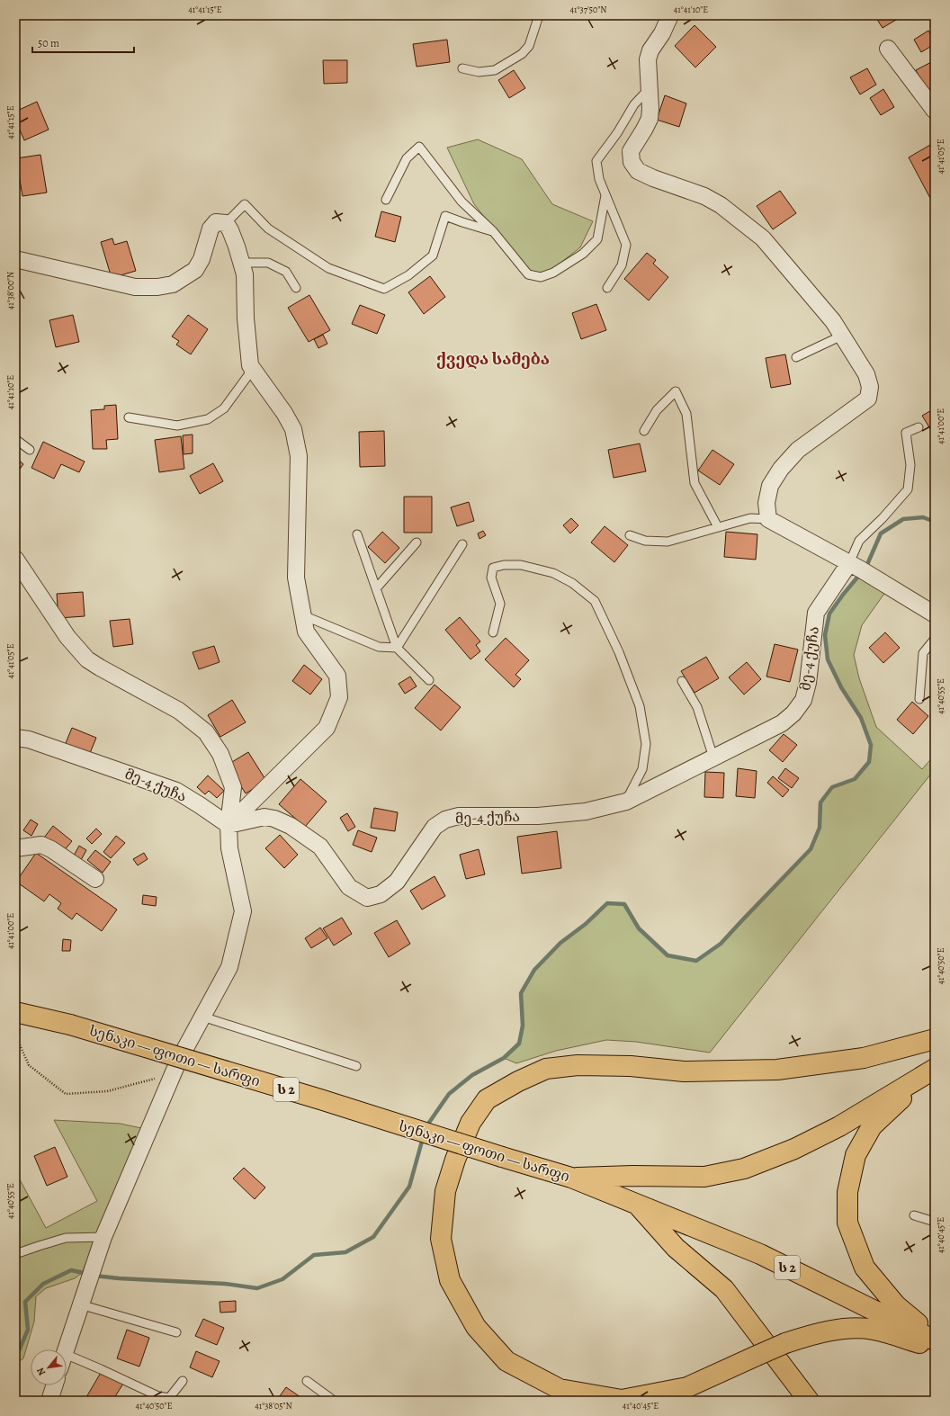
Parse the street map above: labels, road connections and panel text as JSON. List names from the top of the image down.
{
  "streets": {
    "highway": ["სენაკი — ფოთი — სარფი", "ს 2"],
    "street": ["მე-4 ქუჩა"]
  },
  "districts": ["ქვედა სამება"],
  "scale_bar": "50 m",
  "north": "bottom left",
  "coordinates": [
    "41°41'15\"E",
    "41°37'50\"N",
    "41°41'10\"E",
    "41°41'05\"E",
    "41°38'00\"N",
    "41°41'00\"E",
    "41°40'55\"E",
    "41°40'50\"E",
    "41°40'45\"E",
    "41°38'05\"N"
  ]
}
